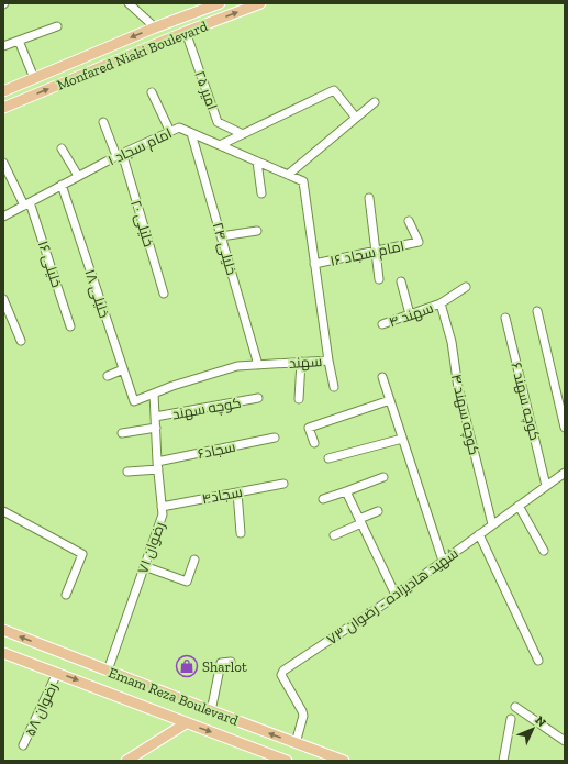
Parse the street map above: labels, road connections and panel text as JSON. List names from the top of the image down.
{
  "streets": {
    "main road": ["Monfared Niaki Boulevard", "Emam Reza Boulevard"],
    "street": [
      "امیر ۲۵",
      "امام سجاد ۱",
      "خلیلی ۲۰",
      "خلیلی ۲۴",
      "امام سجاد ۱۶",
      "خلیلی ۱۶",
      "خلیلی ۱۸",
      "سهند ۴",
      "سهند",
      "کوچه سهند ۶",
      "كوچه سهند",
      "کوچه سهند ۴",
      "سجاد۶",
      "سجاد۴",
      "رضوان ۷۱",
      "شهید هادیزاده - رضوان ۷۳",
      "رضوان ۵۸"
    ]
  },
  "crossings": [
    ["Monfared Niaki Boulevard", "امیر ۲۵"],
    ["امام سجاد ۱", "خلیلی ۲۰"],
    ["امام سجاد ۱", "خلیلی ۲۴"],
    ["امام سجاد ۱", "خلیلی ۱۶"],
    ["امام سجاد ۱", "خلیلی ۱۸"],
    ["امام سجاد ۱", "سهند"],
    ["خلیلی ۲۴", "سهند"],
    ["امام سجاد ۱۶", "سهند"],
    ["خلیلی ۱۸", "سهند"],
    ["سهند ۴", "کوچه سهند ۴"],
    ["سهند", "رضوان ۷۱"],
    ["کوچه سهند ۶", "شهید هادیزاده - رضوان ۷۳"],
    ["كوچه سهند", "رضوان ۷۱"],
    ["کوچه سهند ۴", "شهید هادیزاده - رضوان ۷۳"],
    ["سجاد۶", "رضوان ۷۱"],
    ["سجاد۴", "رضوان ۷۱"],
    ["رضوان ۷۱", "Emam Reza Boulevard"],
    ["شهید هادیزاده - رضوان ۷۳", "Emam Reza Boulevard"],
    ["Emam Reza Boulevard", "رضوان ۵۸"]
  ],
  "places": {
    "shop": ["Sharlot"]
  },
  "north": "top right"
}
